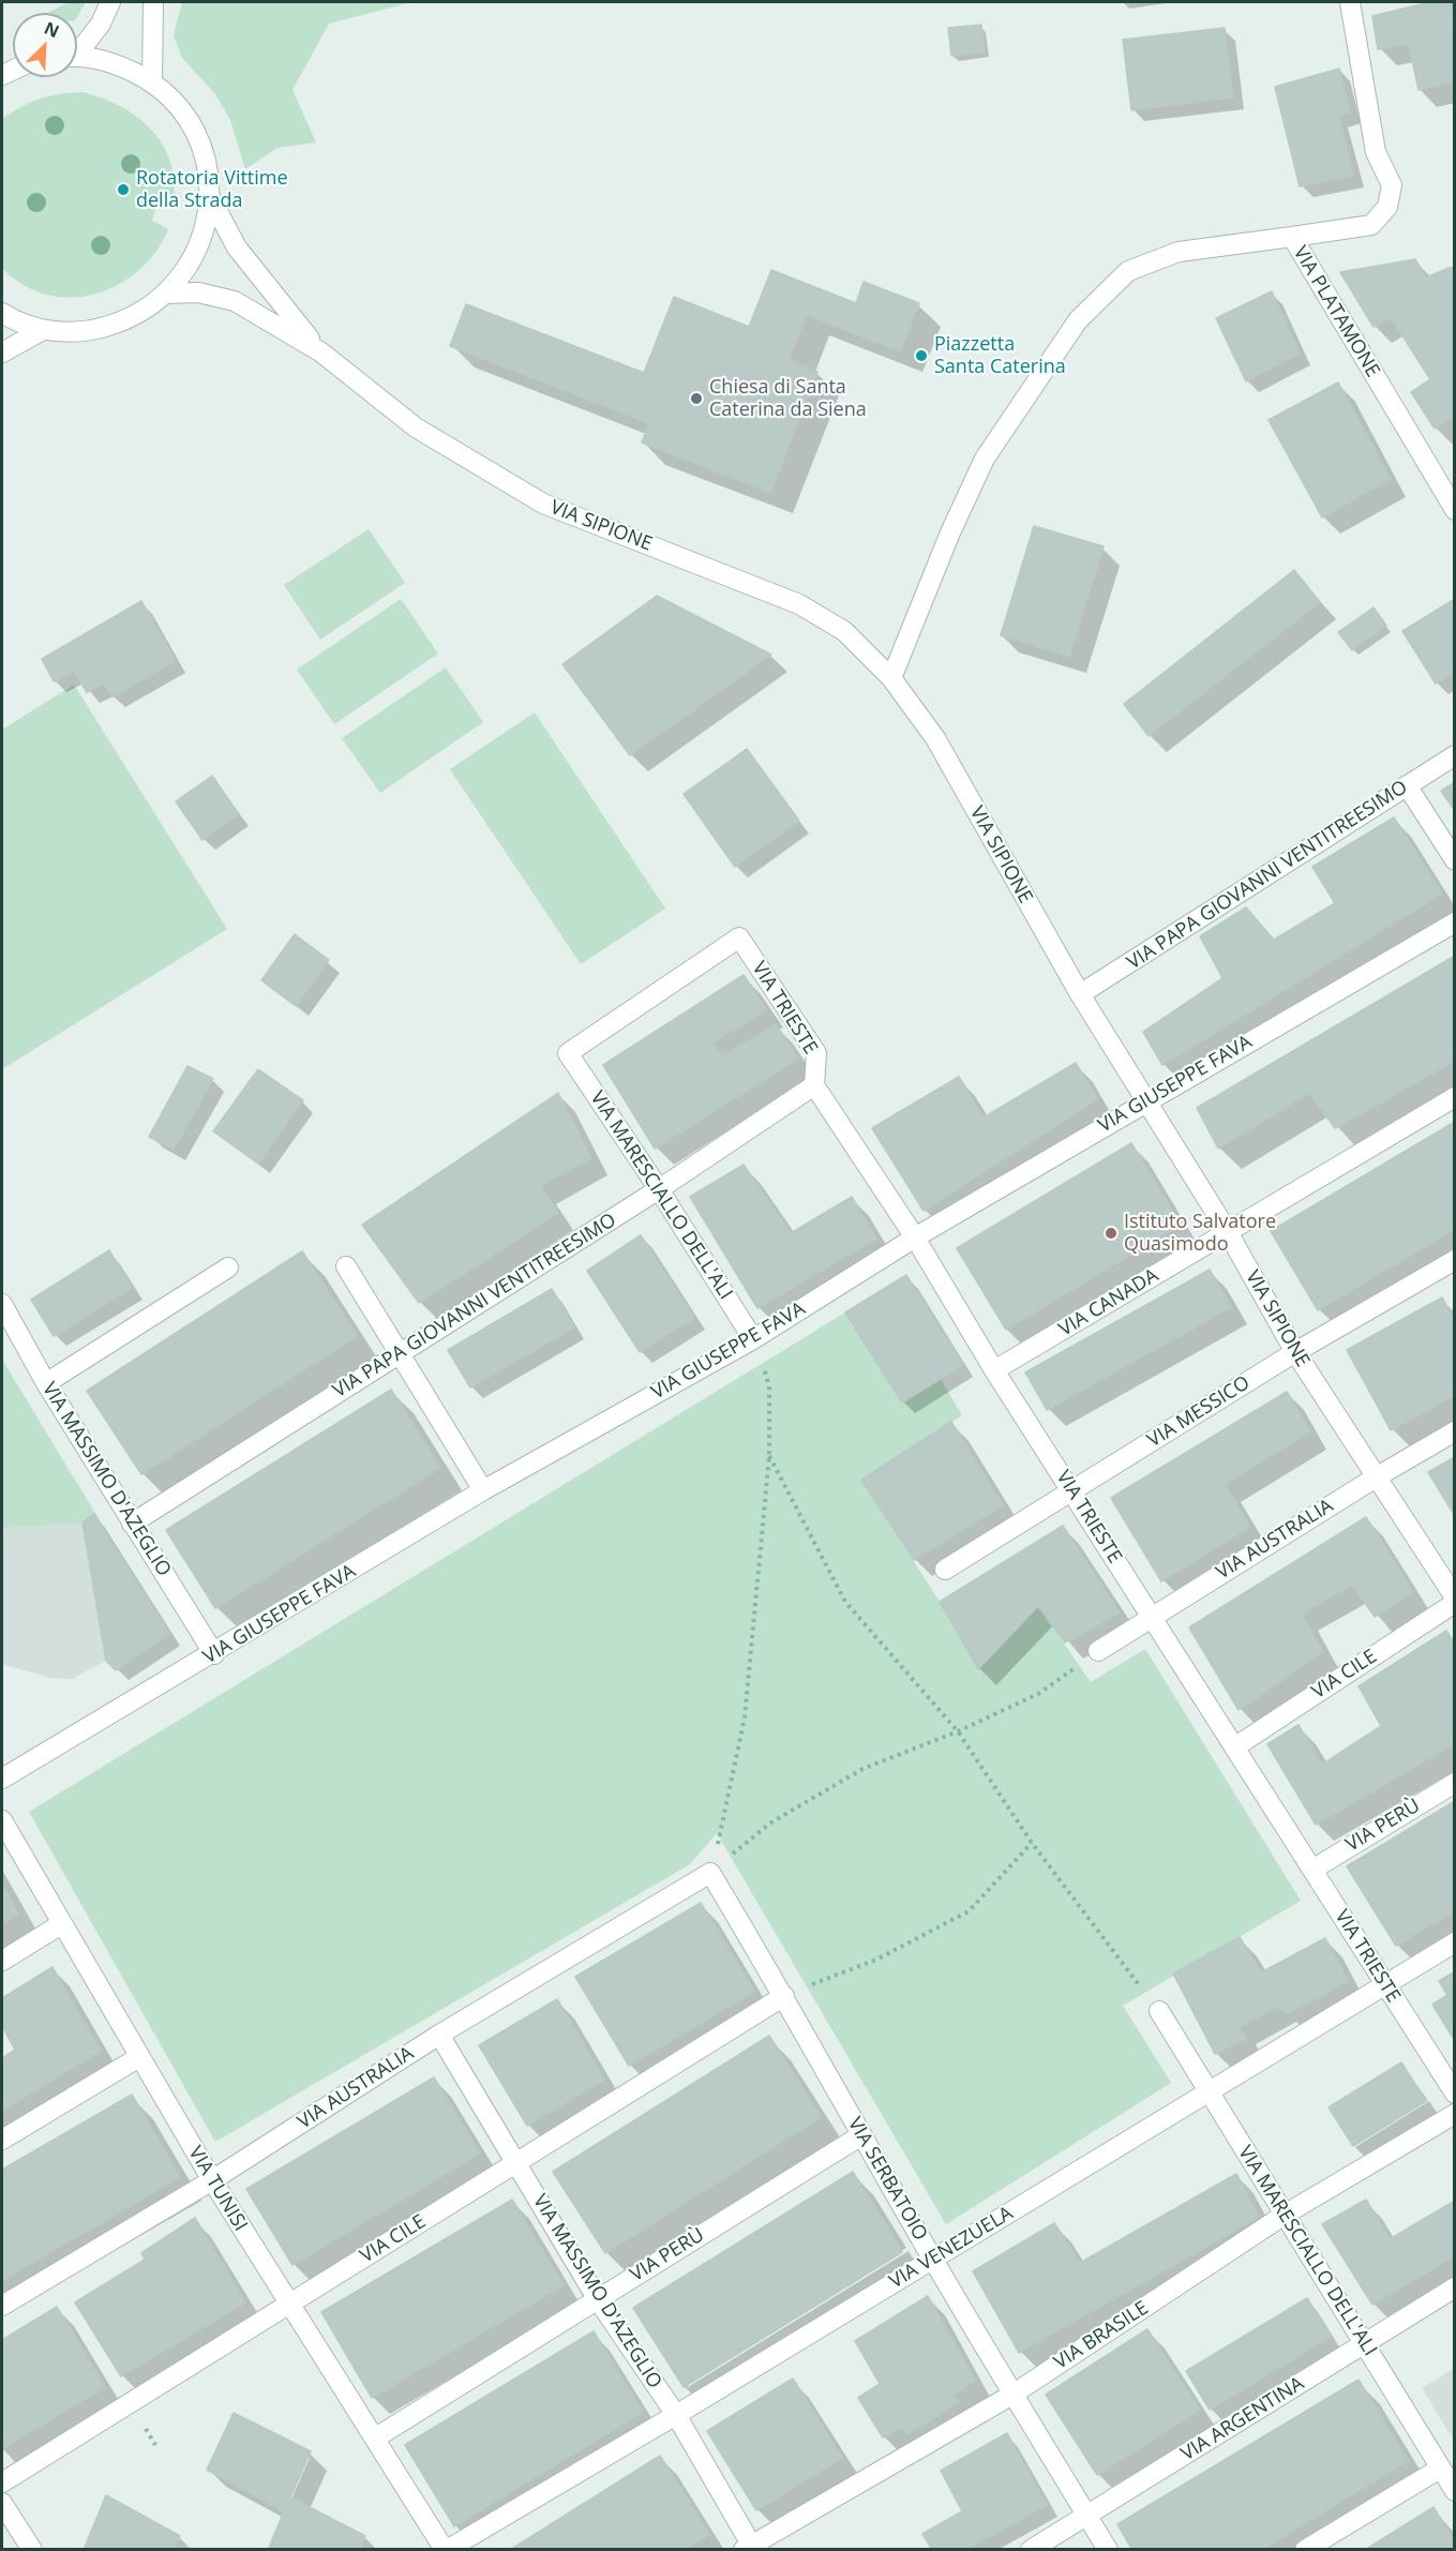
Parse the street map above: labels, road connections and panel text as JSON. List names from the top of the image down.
{
  "streets": {
    "street": [
      "VIA PLATAMONE",
      "VIA SIPIONE",
      "VIA PAPA GIOVANNI VENTITREESIMO",
      "VIA TRIESTE",
      "VIA GIUSEPPE FAVA",
      "VIA MARESCIALLO DELL'ALI",
      "VIA CANADA",
      "VIA MESSICO",
      "VIA MASSIMO D'AZEGLIO",
      "VIA AUSTRALIA",
      "VIA CILE",
      "VIA PERÙ",
      "VIA SERBATOIO",
      "VIA TUNISI",
      "VIA VENEZUELA",
      "VIA BRASILE",
      "VIA ARGENTINA"
    ]
  },
  "crossings": [
    ["VIA PLATAMONE", "VIA SIPIONE"],
    ["VIA SIPIONE", "VIA PAPA GIOVANNI VENTITREESIMO"],
    ["VIA SIPIONE", "VIA GIUSEPPE FAVA"],
    ["VIA SIPIONE", "VIA CANADA"],
    ["VIA SIPIONE", "VIA MESSICO"],
    ["VIA SIPIONE", "VIA AUSTRALIA"],
    ["VIA SIPIONE", "VIA CILE"],
    ["VIA PAPA GIOVANNI VENTITREESIMO", "VIA TRIESTE"],
    ["VIA PAPA GIOVANNI VENTITREESIMO", "VIA MARESCIALLO DELL'ALI"],
    ["VIA PAPA GIOVANNI VENTITREESIMO", "VIA MASSIMO D'AZEGLIO"],
    ["VIA TRIESTE", "VIA GIUSEPPE FAVA"],
    ["VIA TRIESTE", "VIA MARESCIALLO DELL'ALI"],
    ["VIA TRIESTE", "VIA CANADA"],
    ["VIA TRIESTE", "VIA MESSICO"],
    ["VIA TRIESTE", "VIA AUSTRALIA"],
    ["VIA TRIESTE", "VIA CILE"],
    ["VIA TRIESTE", "VIA PERÙ"],
    ["VIA TRIESTE", "VIA VENEZUELA"],
    ["VIA GIUSEPPE FAVA", "VIA MARESCIALLO DELL'ALI"],
    ["VIA GIUSEPPE FAVA", "VIA MASSIMO D'AZEGLIO"],
    ["VIA MARESCIALLO DELL'ALI", "VIA VENEZUELA"],
    ["VIA MARESCIALLO DELL'ALI", "VIA BRASILE"],
    ["VIA MARESCIALLO DELL'ALI", "VIA ARGENTINA"],
    ["VIA MASSIMO D'AZEGLIO", "VIA AUSTRALIA"],
    ["VIA MASSIMO D'AZEGLIO", "VIA CILE"],
    ["VIA MASSIMO D'AZEGLIO", "VIA PERÙ"],
    ["VIA MASSIMO D'AZEGLIO", "VIA VENEZUELA"],
    ["VIA MASSIMO D'AZEGLIO", "VIA BRASILE"],
    ["VIA AUSTRALIA", "VIA SERBATOIO"],
    ["VIA AUSTRALIA", "VIA TUNISI"],
    ["VIA CILE", "VIA SERBATOIO"],
    ["VIA CILE", "VIA TUNISI"],
    ["VIA PERÙ", "VIA SERBATOIO"],
    ["VIA PERÙ", "VIA TUNISI"],
    ["VIA SERBATOIO", "VIA VENEZUELA"],
    ["VIA SERBATOIO", "VIA BRASILE"],
    ["VIA SERBATOIO", "VIA ARGENTINA"],
    ["VIA TUNISI", "VIA VENEZUELA"]
  ],
  "places": [
    "Rotatoria Vittime della Strada",
    "Piazzetta Santa Caterina",
    "Chiesa di Santa Caterina da Siena",
    "Istituto Salvatore Quasimodo"
  ],
  "north": "top right"
}
